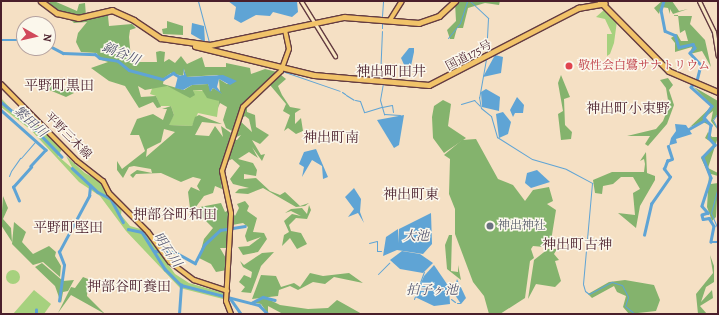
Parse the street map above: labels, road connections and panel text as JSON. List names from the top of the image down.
{
  "streets": {
    "highway": ["国道175号"],
    "main road": ["平野三木線"]
  },
  "districts": [
    "神出町田井",
    "平野町黒田",
    "神出町小束野",
    "神出町南",
    "神出町東",
    "押部谷町和田",
    "平野町堅田",
    "神出町古神",
    "押部谷町養田"
  ],
  "water": [
    "鍋谷川",
    "繁田川",
    "大池",
    "明石川",
    "拍子ヶ池"
  ],
  "places": ["敬性会白鷺サナトリウム", "神出神社"],
  "north": "right"
}
